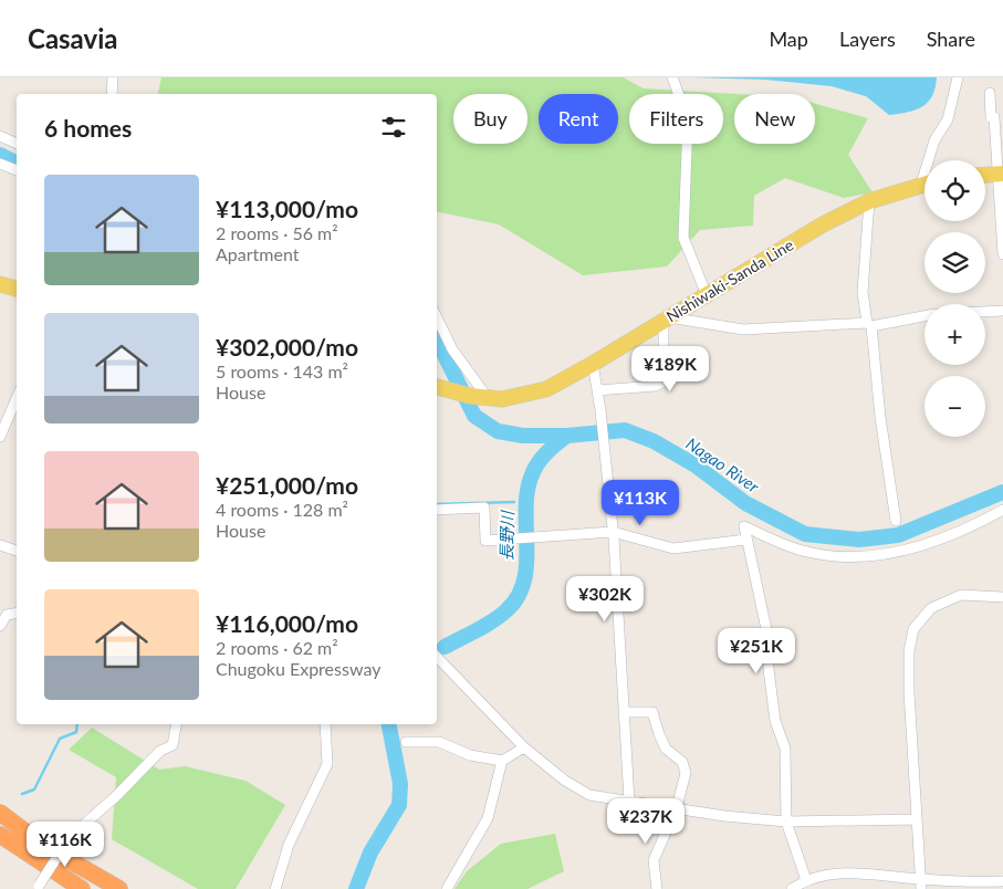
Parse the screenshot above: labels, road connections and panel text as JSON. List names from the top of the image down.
{
  "streets": {
    "main road": ["Nishiwaki-Sanda Line"]
  },
  "water": ["Nagao River", "長野川"],
  "page": {
    "header": "Casavia",
    "nav": ["Map", "Layers", "Share"],
    "chip": [
      "Buy",
      "Rent",
      "Filters",
      "New"
    ],
    "heading": "6 homes",
    "map_buttons": ["+", "−"],
    "list": [
      {
        "name": "¥113,000/mo",
        "note": "2 rooms · 56 m² · Apartment"
      },
      {
        "name": "¥302,000/mo",
        "note": "5 rooms · 143 m² · House"
      },
      {
        "name": "¥251,000/mo",
        "note": "4 rooms · 128 m² · House"
      },
      {
        "name": "¥116,000/mo",
        "note": "2 rooms · 62 m² · Chugoku Expressway"
      }
    ],
    "price": [
      "¥189K",
      "¥113K",
      "¥302K",
      "¥251K",
      "¥237K",
      "¥116K"
    ]
  }
}
